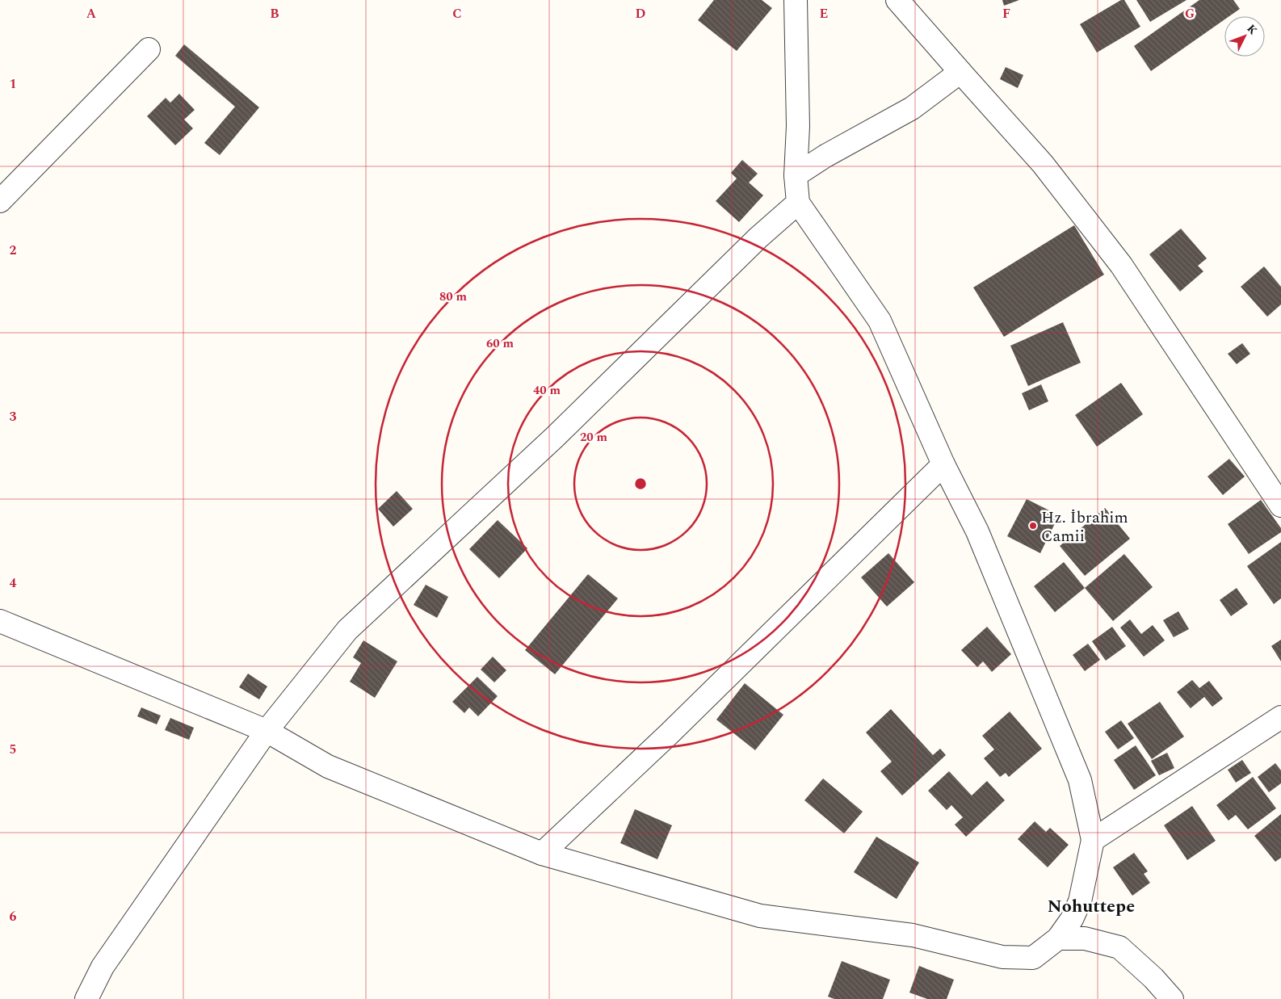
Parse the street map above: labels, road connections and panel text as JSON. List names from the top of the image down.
{
  "districts": ["Nohuttepe"],
  "places": ["Hz. İbrahim Camii"],
  "north": "top right",
  "grid": {
    "columns": [
      "A",
      "B",
      "C",
      "D",
      "E",
      "F",
      "G"
    ],
    "rows": [
      "1",
      "2",
      "3",
      "4",
      "5",
      "6"
    ]
  },
  "rings": [
    "80 m",
    "60 m",
    "40 m",
    "20 m"
  ]
}
